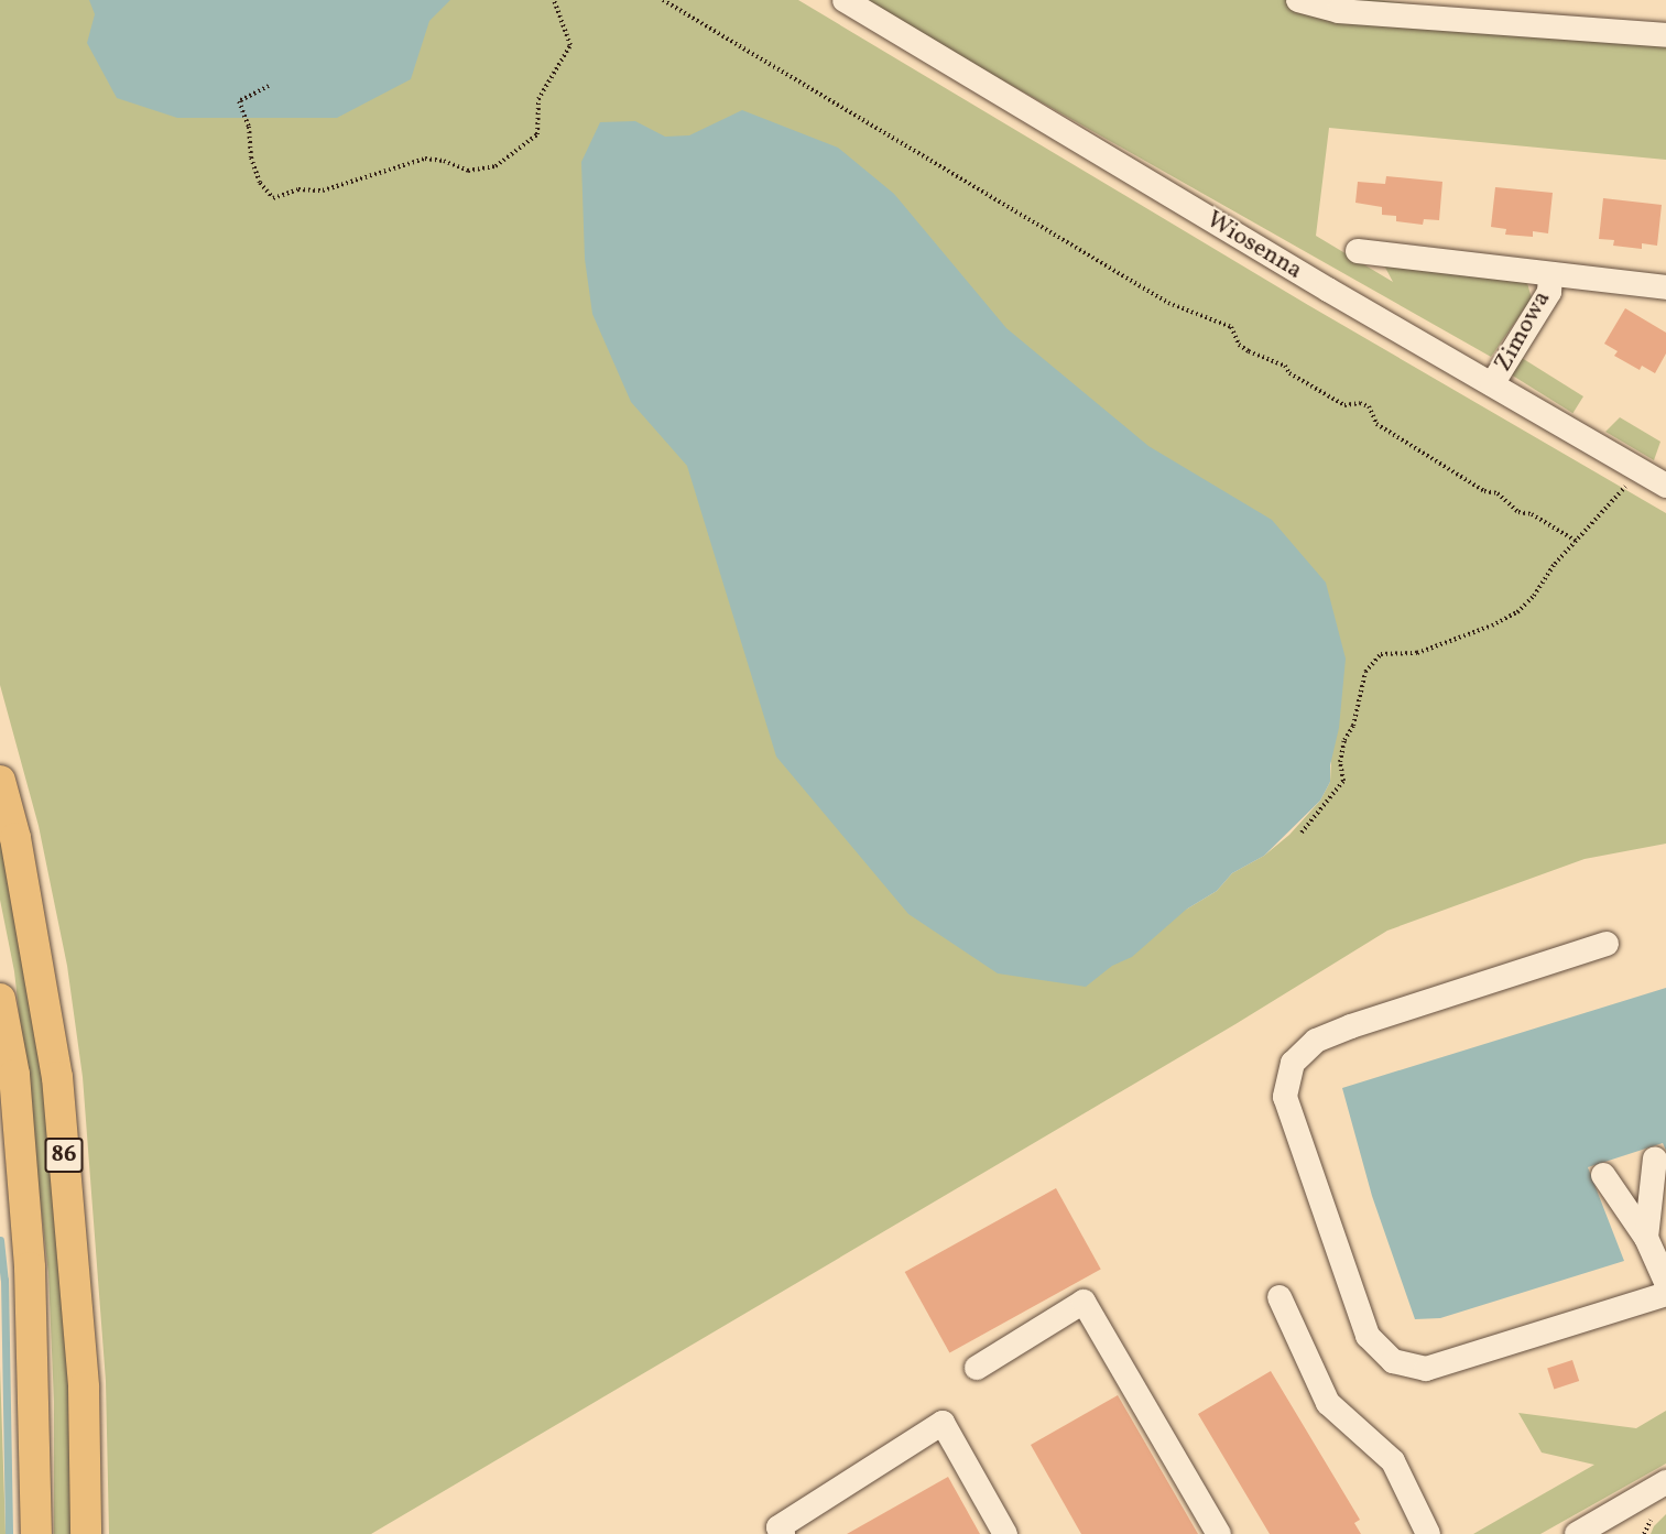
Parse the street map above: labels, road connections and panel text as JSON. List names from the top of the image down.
{
  "streets": {
    "main road": ["86"],
    "street": ["Wiosenna", "Zimowa"]
  },
  "crossings": [
    ["Wiosenna", "Zimowa"]
  ]
}
